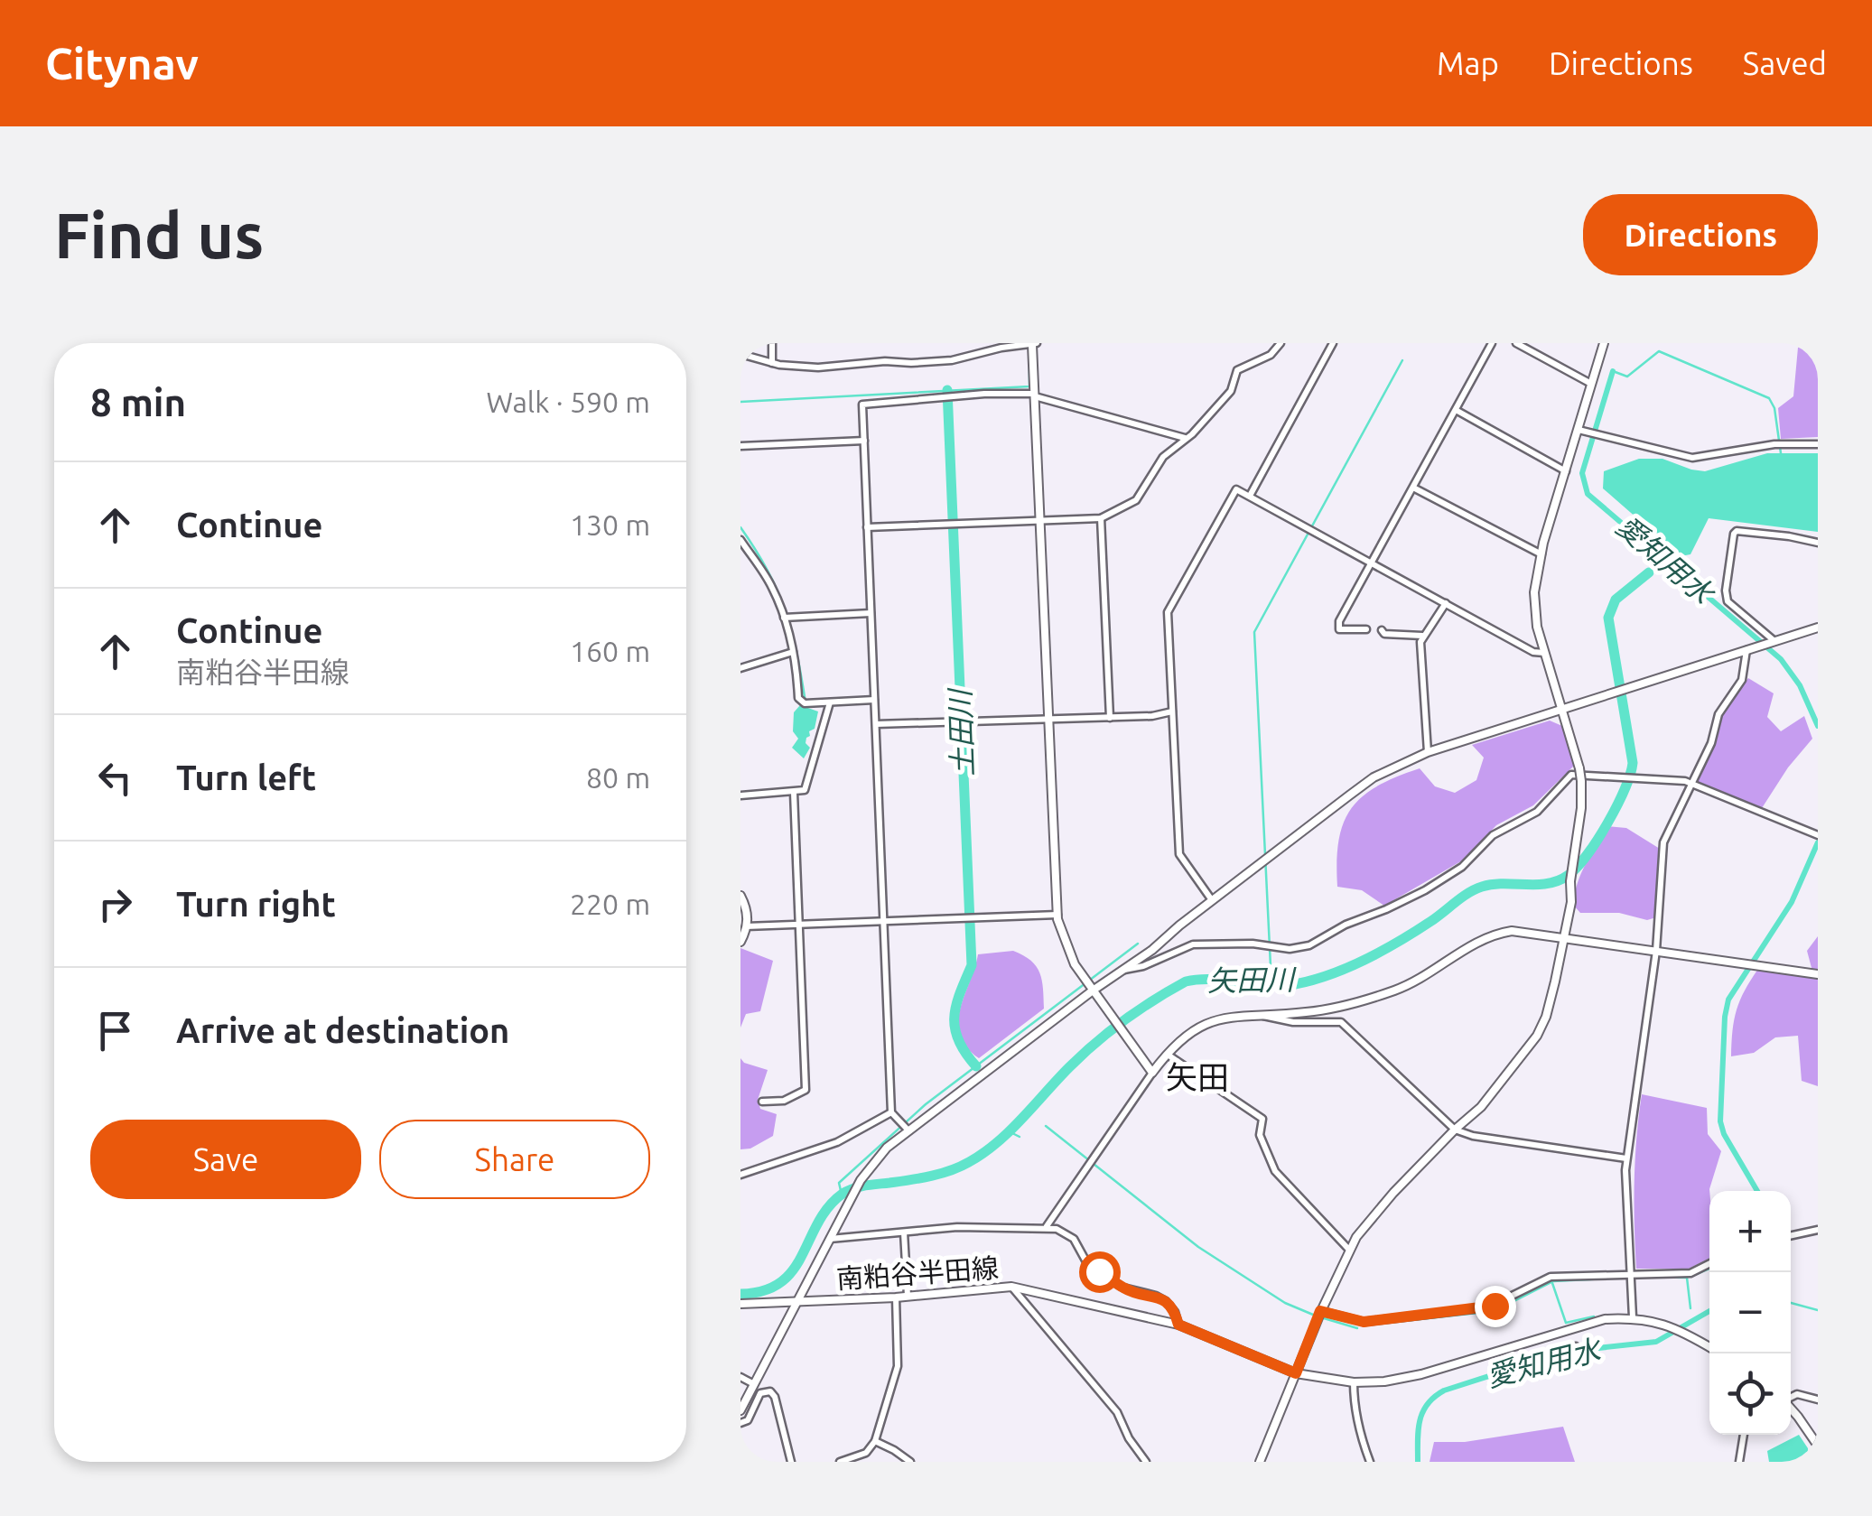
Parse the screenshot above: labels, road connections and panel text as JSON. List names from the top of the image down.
{
  "streets": {
    "street": ["南粕谷半田線"]
  },
  "districts": ["矢田"],
  "water": ["愛知用水", "土田川", "矢田川"],
  "page": {
    "header": "Citynav",
    "nav": ["Map", "Directions", "Saved"],
    "buttons": [
      "Directions",
      ["Save", "Share"]
    ],
    "title": "Find us",
    "heading": ["8 min", "Walk · 590 m"],
    "list": [
      ["Continue", "130 m"],
      ["Continue", "南粕谷半田線", "160 m"],
      ["Turn left", "80 m"],
      ["Turn right", "220 m"],
      "Arrive at destination"
    ],
    "map_buttons": ["+", "−"]
  }
}
